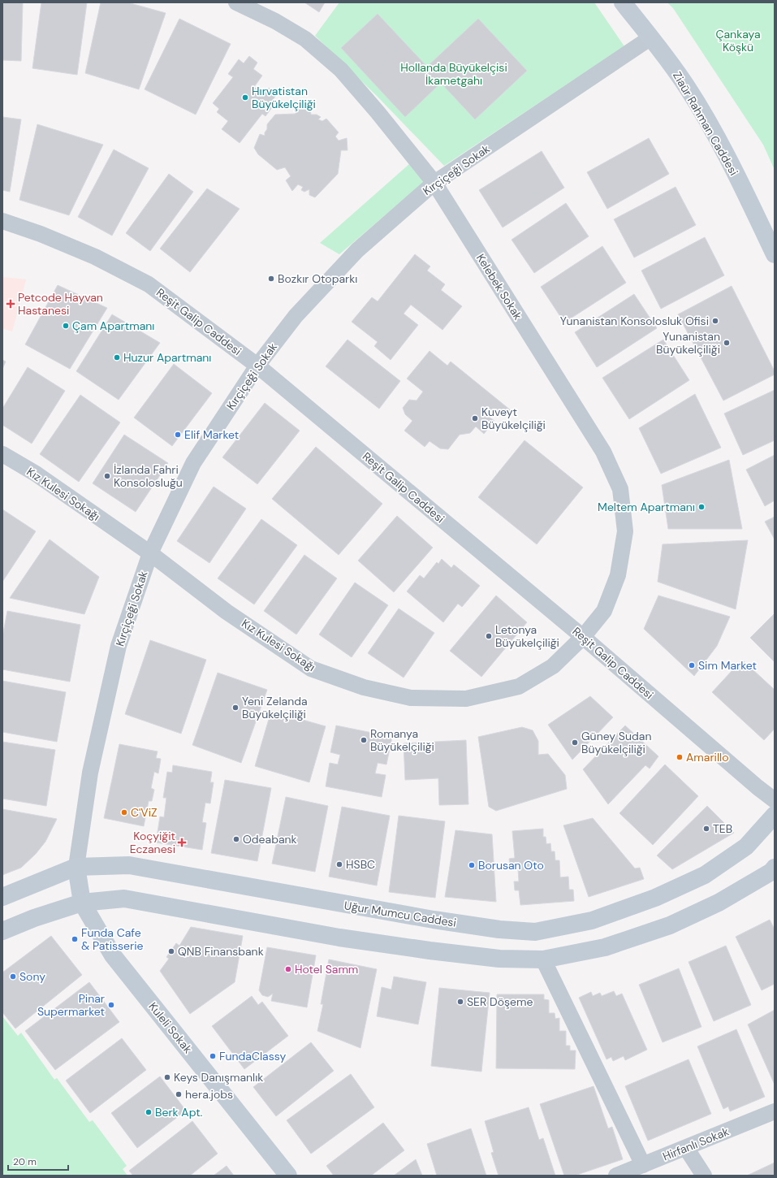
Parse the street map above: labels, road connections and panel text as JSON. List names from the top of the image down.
{
  "streets": {
    "main road": ["Ziaür Rahman Caddesi", "Uğur Mumcu Caddesi", "Kuleli Sokak"],
    "street": [
      "Kırçiçeği Sokak",
      "Kelebek Sokak",
      "Reşit Galip Caddesi",
      "Kız Kulesi Sokağı",
      "Hirfanlı Sokak"
    ]
  },
  "crossings": [
    ["Ziaür Rahman Caddesi", "Kırçiçeği Sokak"],
    ["Kırçiçeği Sokak", "Kelebek Sokak"],
    ["Kırçiçeği Sokak", "Reşit Galip Caddesi"],
    ["Kırçiçeği Sokak", "Kız Kulesi Sokağı"],
    ["Kırçiçeği Sokak", "Uğur Mumcu Caddesi"],
    ["Kırçiçeği Sokak", "Kuleli Sokak"],
    ["Kelebek Sokak", "Reşit Galip Caddesi"],
    ["Kelebek Sokak", "Kız Kulesi Sokağı"],
    ["Reşit Galip Caddesi", "Kız Kulesi Sokağı"],
    ["Uğur Mumcu Caddesi", "Kuleli Sokak"]
  ],
  "parks": ["Çankaya Köşkü", "Hollanda Büyükelçisi İkametgahı"],
  "places": {
    "other": [
      "Hırvatistan Büyükelçiliği",
      "Bozkır Otoparkı",
      "Yunanistan Konsolosluk Ofisi",
      "Çam Apartmanı",
      "Yunanistan Büyükelçiliği",
      "Huzur Apartmanı",
      "Kuveyt Büyükelçiliği",
      "Elif Market",
      "İzlanda Fahri Konsolosluğu",
      "Meltem Apartmanı",
      "Letonya Büyükelçiliği",
      "Sim Market",
      "Yeni Zelanda Büyükelçiliği",
      "Romanya Büyükelçiliği",
      "Güney Sudan Büyükelçiliği",
      "Amarillo",
      "C'ViZ",
      "TEB",
      "Odeabank",
      "HSBC",
      "Borusan Oto",
      "Funda Cafe & Patisserie",
      "QNB Finansbank",
      "Hotel Samm",
      "Sony",
      "SER Döşeme",
      "Pinar Supermarket",
      "FundaClassy",
      "Keys Danışmanlık",
      "hera.jobs",
      "Berk Apt."
    ],
    "health": ["Petcode Hayvan Hastanesi", "Koçyiğit Eczanesi"]
  },
  "scale_bar": "20 m"
}
